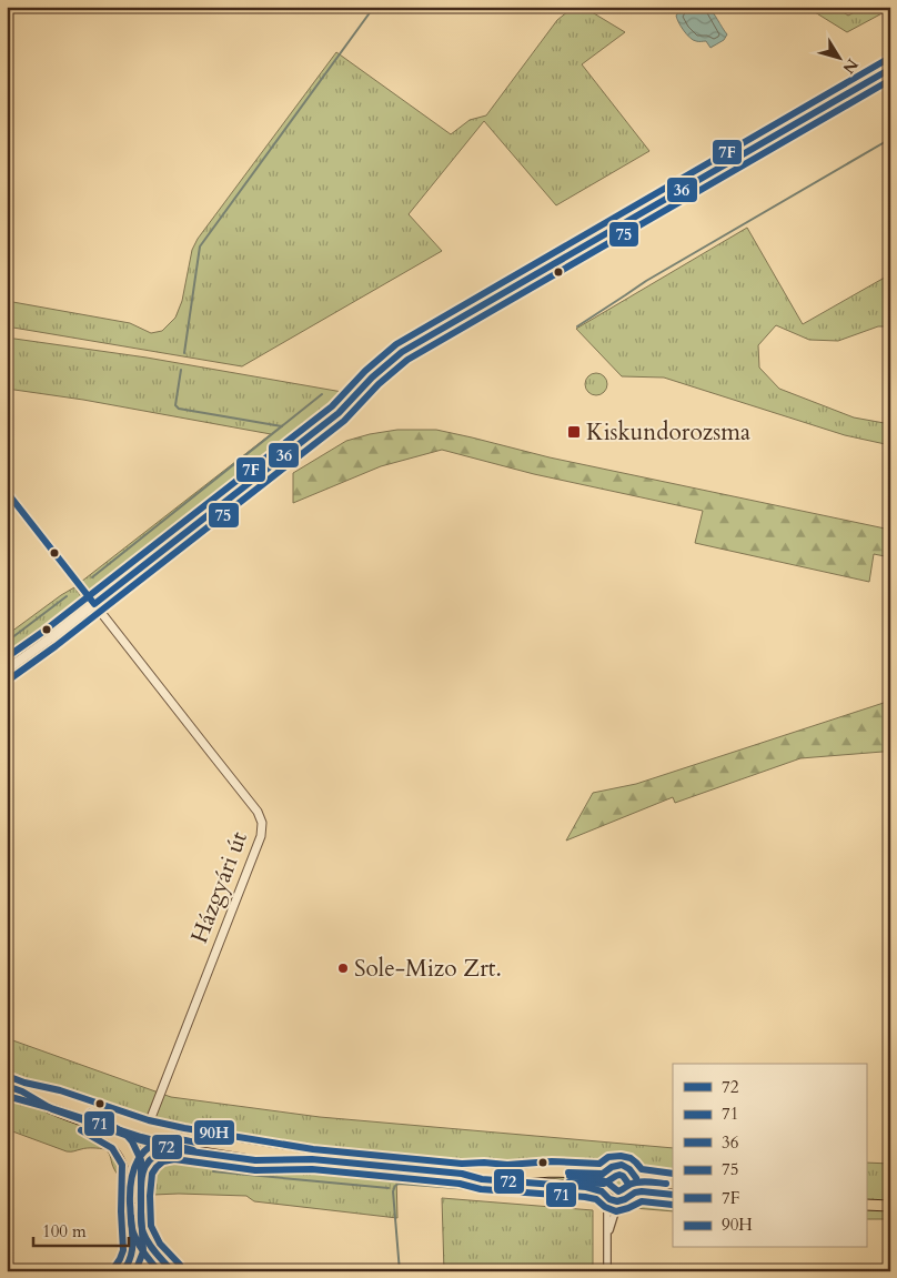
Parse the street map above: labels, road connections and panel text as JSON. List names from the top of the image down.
{
  "streets": {
    "street": ["Házgyári út"]
  },
  "places": {
    "transit": ["Kiskundorozsma"],
    "other": ["Sole-Mizo Zrt."]
  },
  "lines": [
    "transit line 7F",
    "transit line 36",
    "transit line 75",
    "transit line 90H",
    "transit line 72",
    "transit line 71"
  ],
  "legend": [
    "72",
    "71",
    "36",
    "75",
    "7F",
    "90H"
  ],
  "scale_bar": "100 m",
  "north": "bottom right"
}
